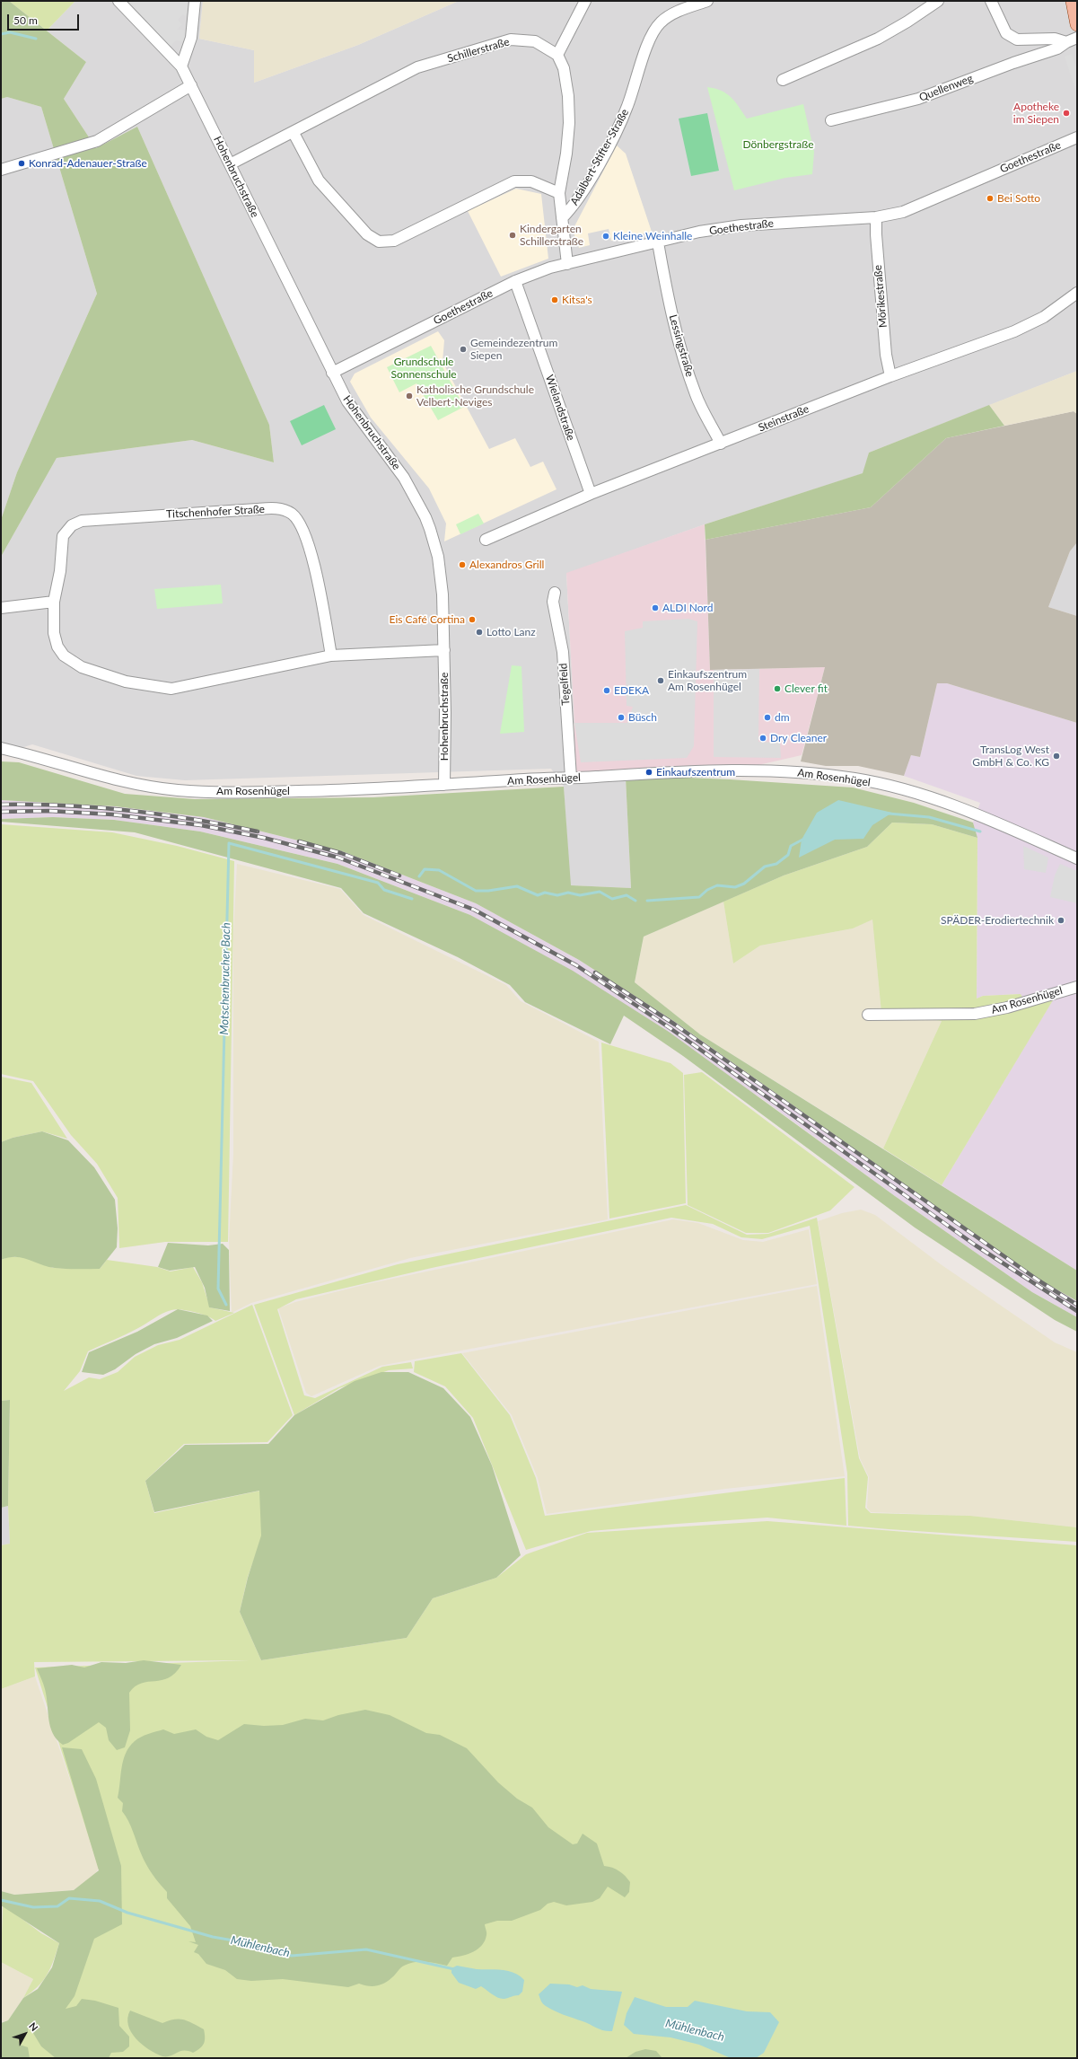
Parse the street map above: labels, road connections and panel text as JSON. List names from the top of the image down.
{
  "streets": {
    "street": [
      "Schillerstraße",
      "Quellenweg",
      "Adalbert-Stifter-Straße",
      "Goethestraße",
      "Hohenbruchstraße",
      "Mörikestraße",
      "Lessingstraße",
      "Wielandstraße",
      "Steinstraße",
      "Titschenhofer Straße",
      "Tegelfeld",
      "Am Rosenhügel"
    ]
  },
  "crossings": [
    ["Schillerstraße", "Hohenbruchstraße"],
    ["Goethestraße", "Hohenbruchstraße"],
    ["Goethestraße", "Mörikestraße"],
    ["Goethestraße", "Lessingstraße"],
    ["Goethestraße", "Wielandstraße"],
    ["Hohenbruchstraße", "Titschenhofer Straße"],
    ["Hohenbruchstraße", "Am Rosenhügel"],
    ["Mörikestraße", "Steinstraße"],
    ["Lessingstraße", "Steinstraße"],
    ["Wielandstraße", "Steinstraße"],
    ["Tegelfeld", "Am Rosenhügel"]
  ],
  "water": ["Motschenbrucher Bach", "Mühlenbach"],
  "parks": ["Dönbergstraße", "Grundschule Sonnenschule"],
  "places": [
    "Apotheke im Siepen",
    "Konrad-Adenauer-Straße",
    "Bei Sotto",
    "Kindergarten Schillerstraße",
    "Kleine Weinhalle",
    "Kitsa's",
    "Gemeindezentrum Siepen",
    "Katholische Grundschule Velbert-Neviges",
    "Alexandros Grill",
    "ALDI Nord",
    "Eis Café Cortina",
    "Lotto Lanz",
    "Einkaufszentrum Am Rosenhügel",
    "Clever fit",
    "EDEKA",
    "Büsch",
    "dm",
    "Dry Cleaner",
    "TransLog West GmbH & Co. KG",
    "Einkaufszentrum",
    "SPÄDER-Erodiertechnik"
  ],
  "scale_bar": "50 m",
  "north": "top right"
}
